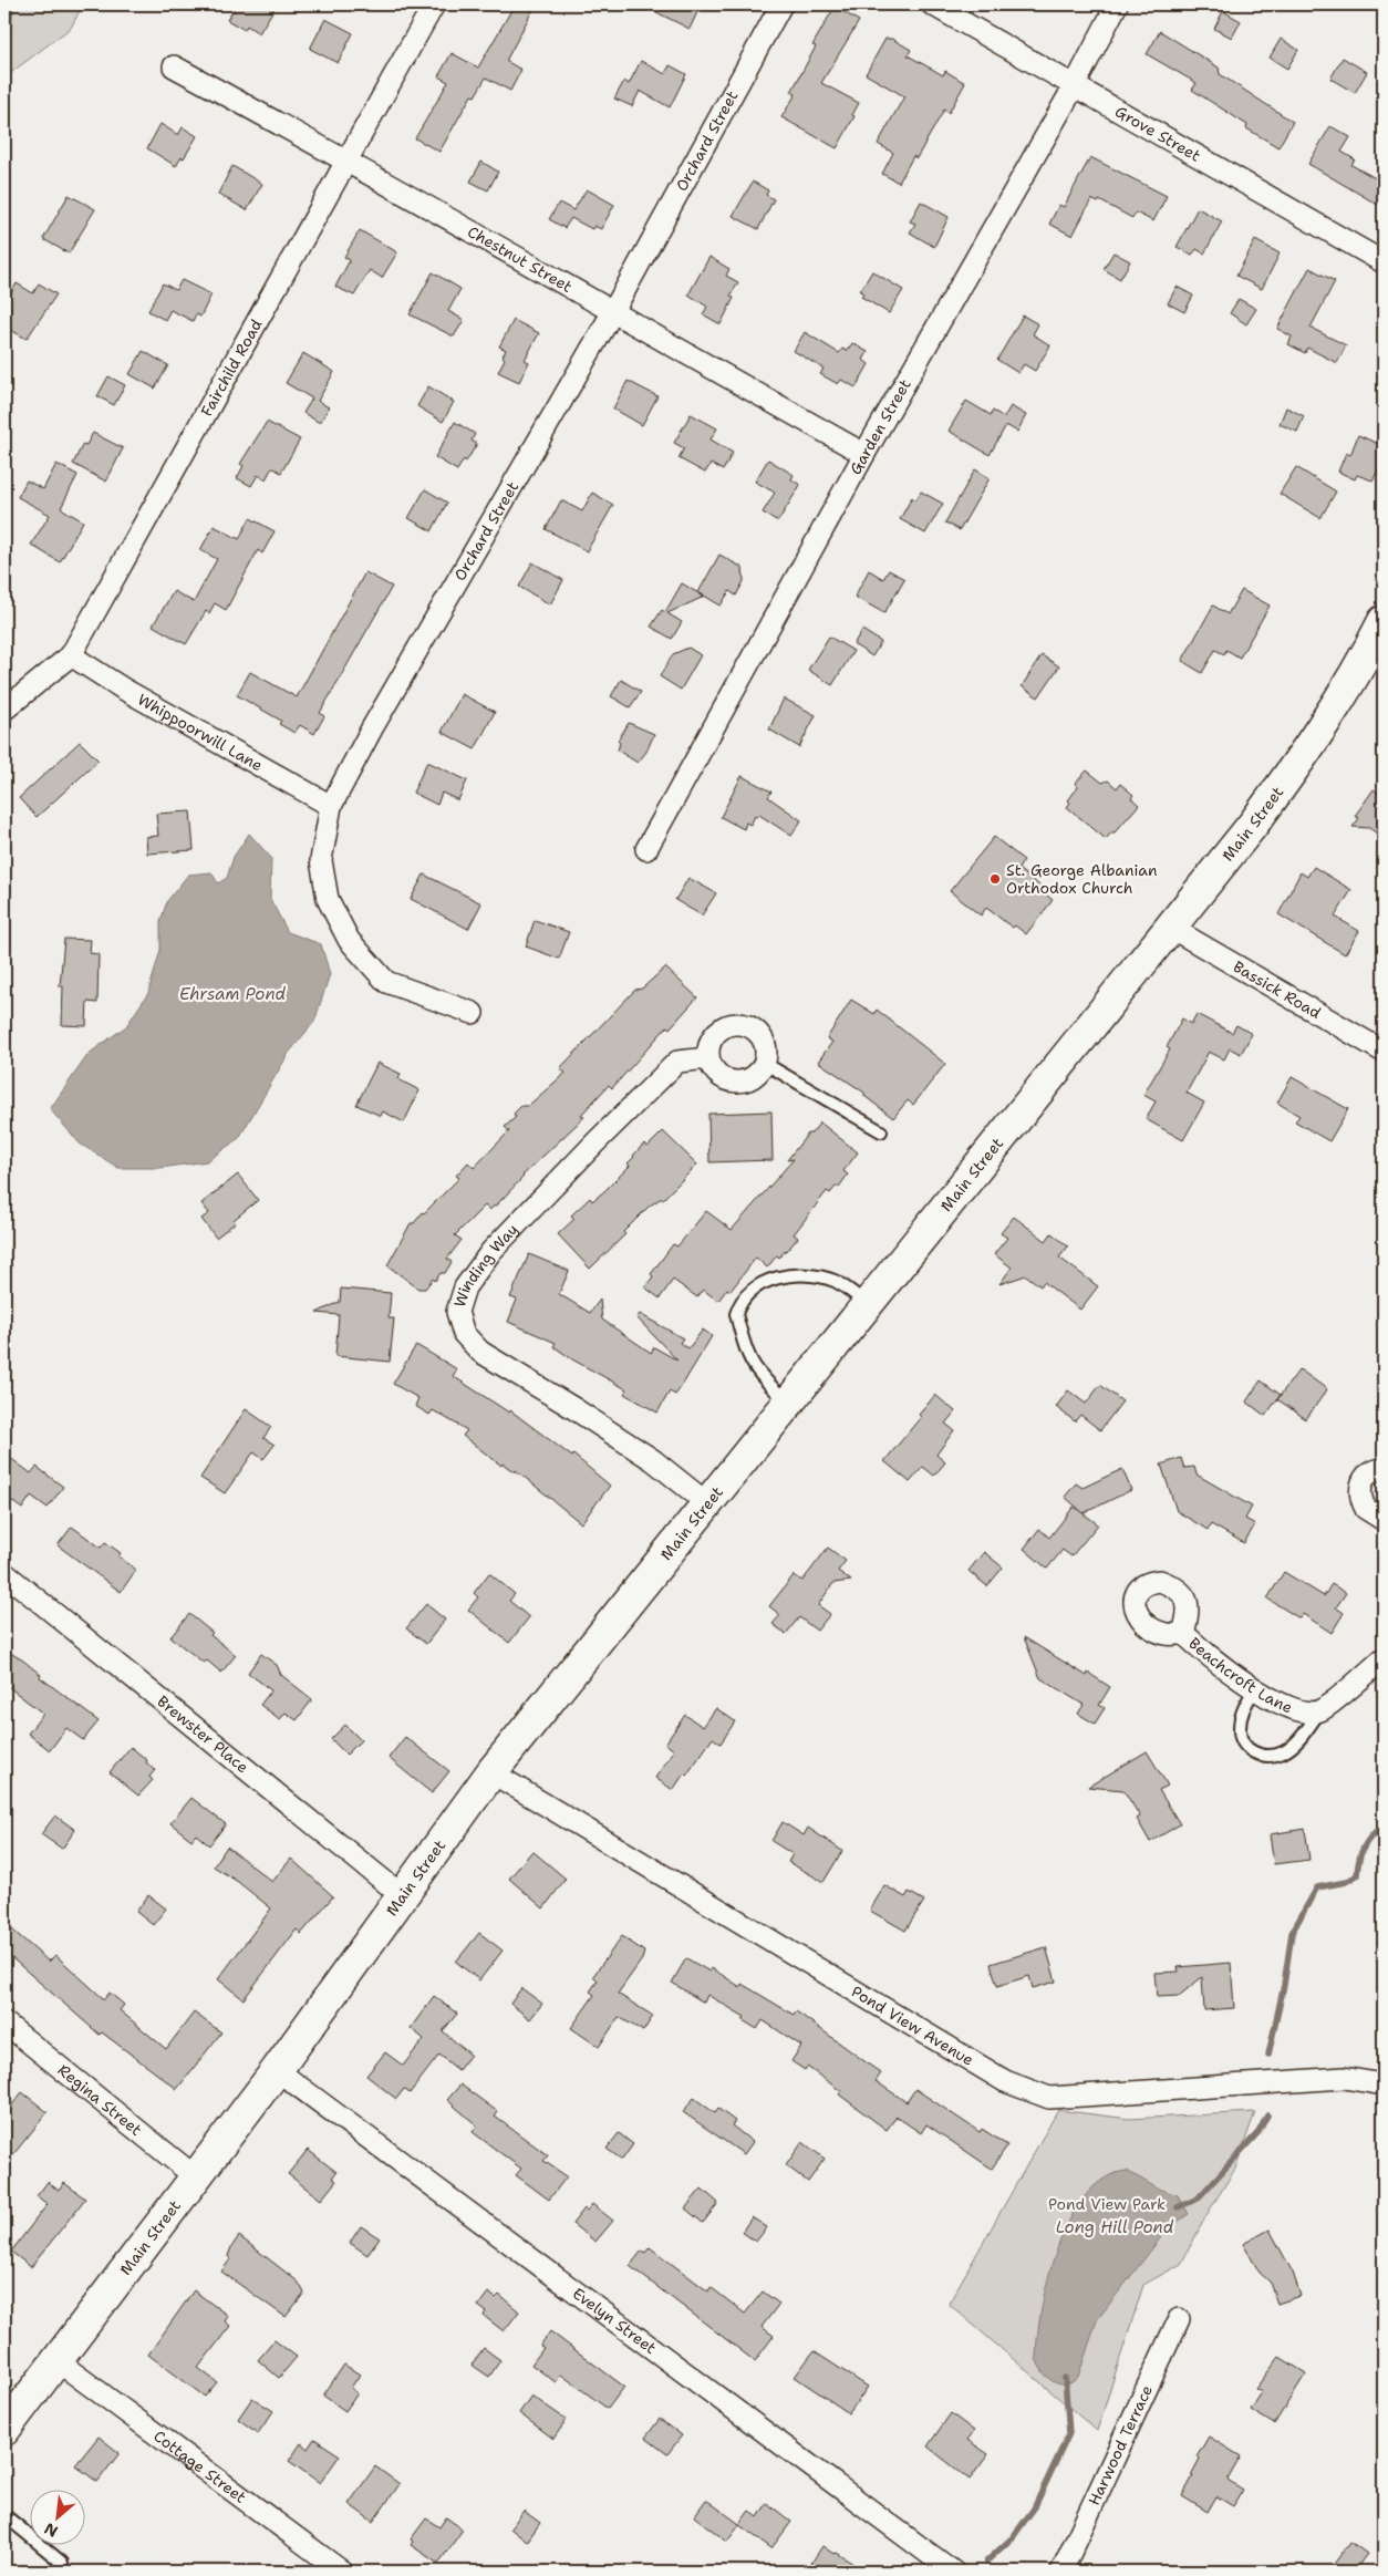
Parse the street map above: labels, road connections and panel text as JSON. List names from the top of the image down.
{
  "streets": {
    "main road": ["Main Street"],
    "street": [
      "Grove Street",
      "Orchard Street",
      "Chestnut Street",
      "Fairchild Road",
      "Garden Street",
      "Whippoorwill Lane",
      "Bassick Road",
      "Winding Way",
      "Beachcroft Lane",
      "Brewster Place",
      "Pond View Avenue",
      "Regina Street",
      "Evelyn Street",
      "Harwood Terrace",
      "Cottage Street"
    ]
  },
  "crossings": [
    ["Grove Street", "Garden Street"],
    ["Orchard Street", "Chestnut Street"],
    ["Orchard Street", "Whippoorwill Lane"],
    ["Chestnut Street", "Fairchild Road"],
    ["Chestnut Street", "Garden Street"],
    ["Fairchild Road", "Whippoorwill Lane"],
    ["Main Street", "Bassick Road"],
    ["Main Street", "Winding Way"],
    ["Main Street", "Brewster Place"],
    ["Main Street", "Pond View Avenue"],
    ["Main Street", "Regina Street"],
    ["Main Street", "Evelyn Street"],
    ["Main Street", "Cottage Street"]
  ],
  "water": ["Ehrsam Pond", "Long Hill Pond"],
  "parks": ["Pond View Park"],
  "places": ["St. George Albanian Orthodox Church"],
  "north": "bottom left"
}
